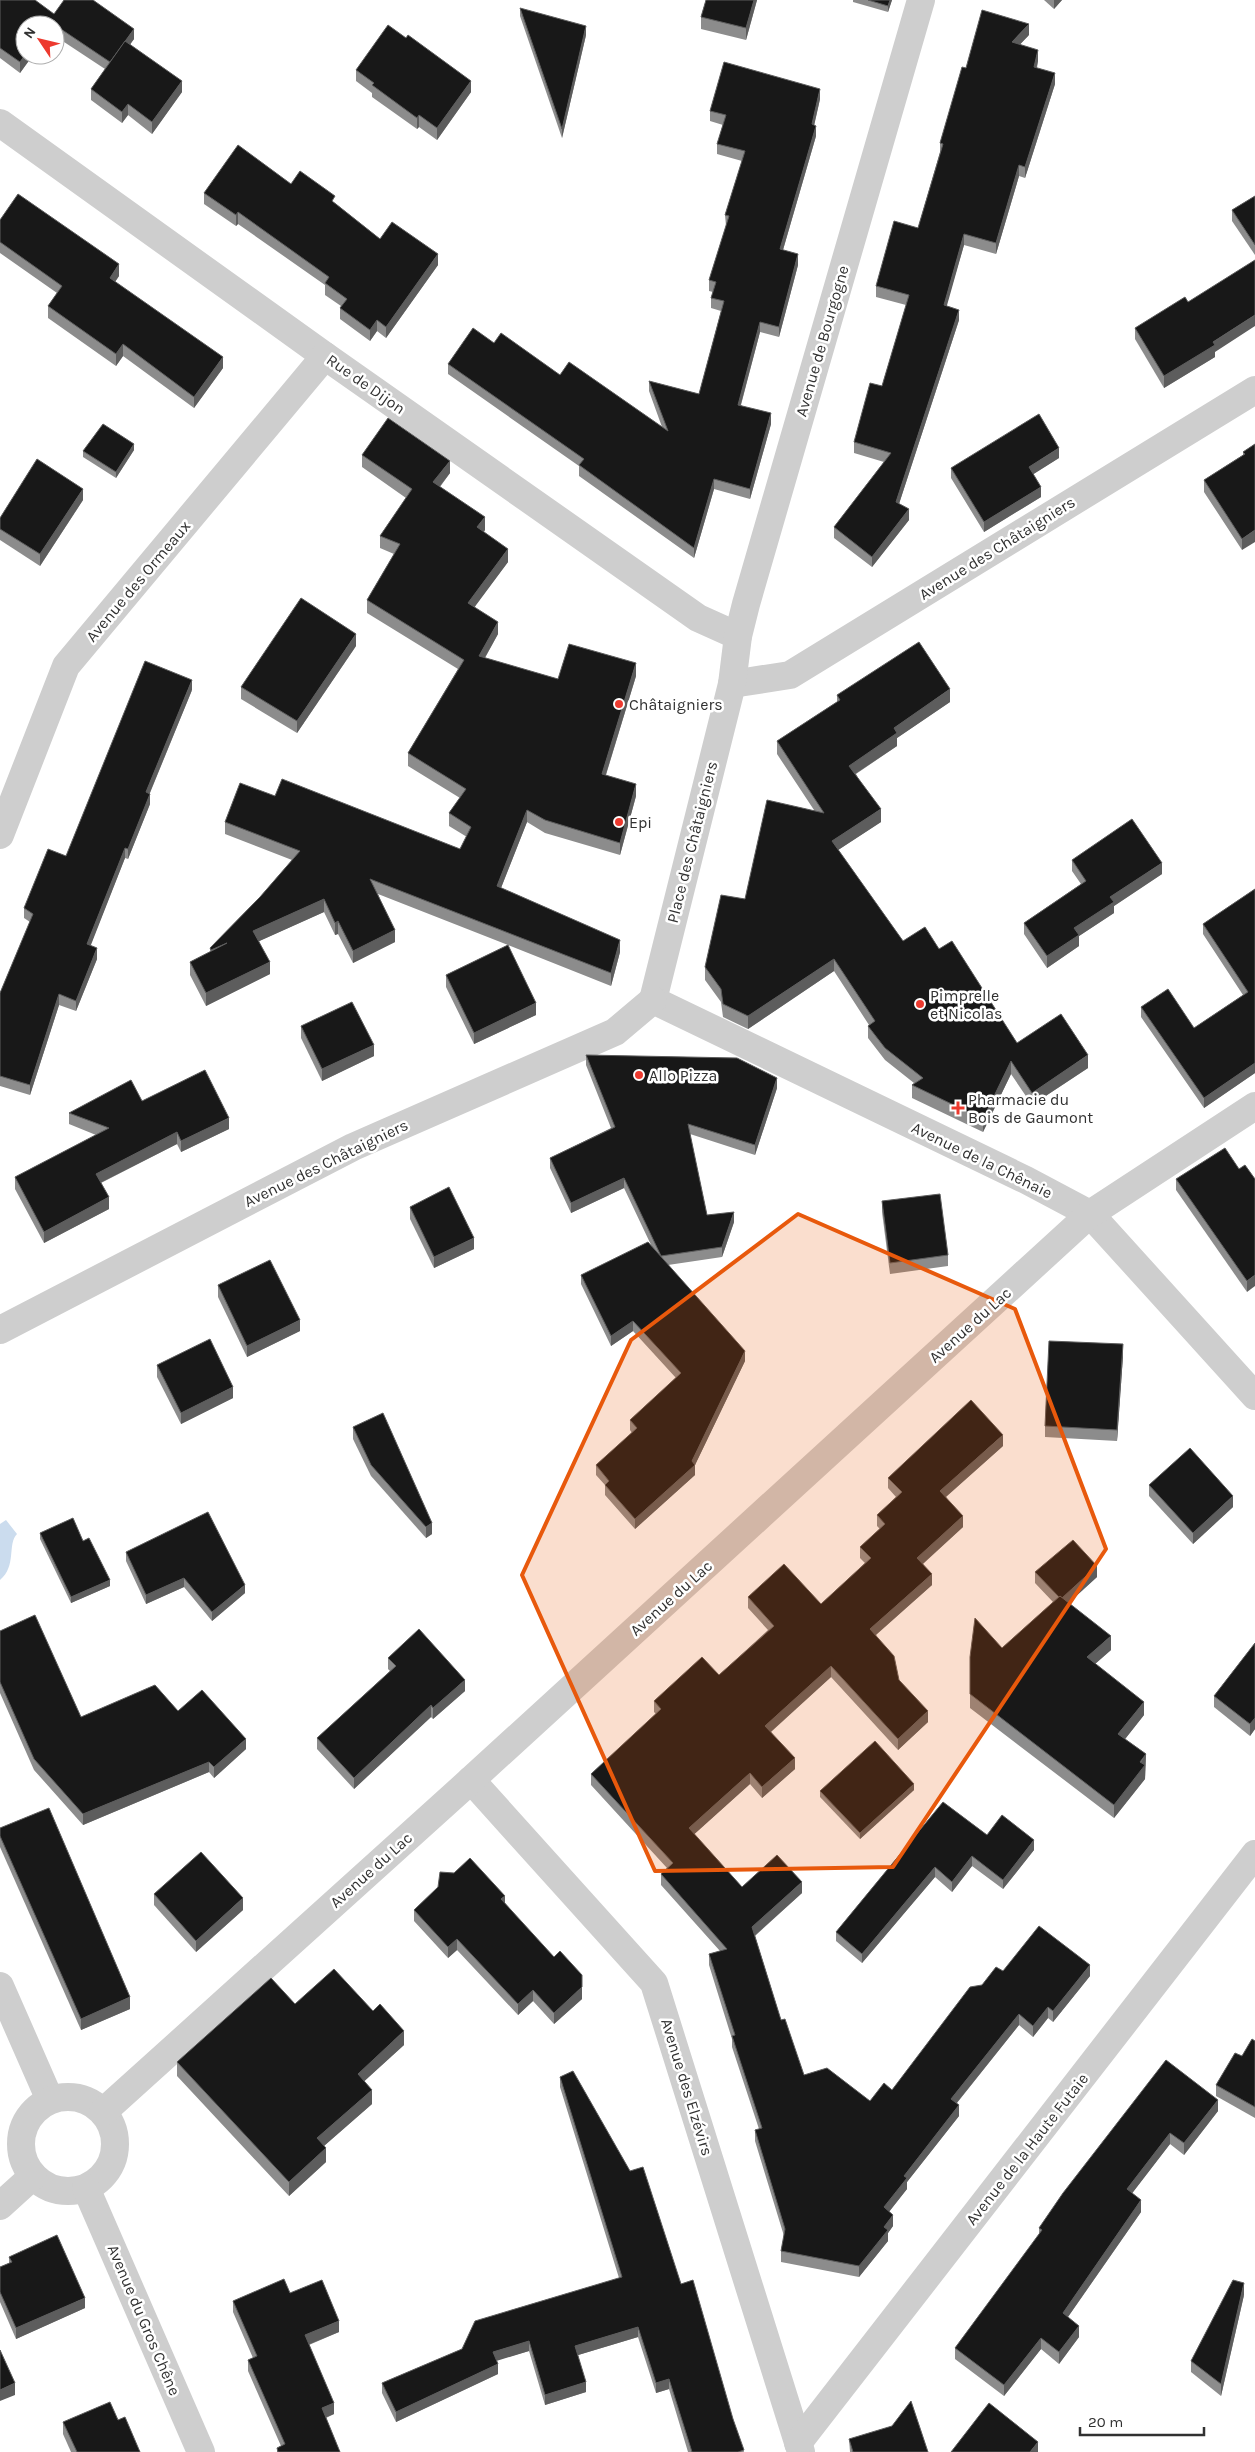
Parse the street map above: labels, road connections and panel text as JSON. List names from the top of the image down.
{
  "streets": {
    "street": [
      "Avenue de Bourgogne",
      "Rue de Dijon",
      "Avenue des Châtaigniers",
      "Avenue des Ormeaux",
      "Place des Châtaigniers",
      "Avenue de la Chênaie",
      "Avenue du Lac",
      "Avenue des Elzévirs",
      "Avenue de la Haute Futaie",
      "Avenue du Gros Chêne"
    ]
  },
  "crossings": [
    ["Avenue de Bourgogne", "Rue de Dijon"],
    ["Avenue de Bourgogne", "Avenue des Châtaigniers"],
    ["Avenue de Bourgogne", "Place des Châtaigniers"],
    ["Rue de Dijon", "Avenue des Ormeaux"],
    ["Avenue des Châtaigniers", "Place des Châtaigniers"],
    ["Avenue des Châtaigniers", "Avenue de la Chênaie"],
    ["Place des Châtaigniers", "Avenue de la Chênaie"],
    ["Avenue de la Chênaie", "Avenue du Lac"],
    ["Avenue du Lac", "Avenue des Elzévirs"],
    ["Avenue du Lac", "Avenue du Gros Chêne"],
    ["Avenue des Elzévirs", "Avenue de la Haute Futaie"]
  ],
  "places": {
    "other": [
      "Châtaigniers",
      "Epi",
      "Pimprelle et Nicolas",
      "Allo Pizza"
    ],
    "health": ["Pharmacie du Bois de Gaumont"]
  },
  "scale_bar": "20 m",
  "north": "top left"
}
